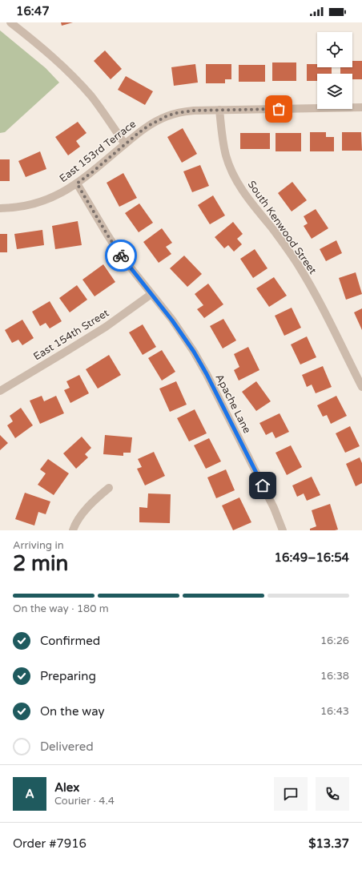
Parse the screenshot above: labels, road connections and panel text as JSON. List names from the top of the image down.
{
  "streets": {
    "street": [
      "East 153rd Terrace",
      "South Kenwood Street",
      "East 154th Street",
      "Apache Lane"
    ]
  },
  "crossings": [
    ["East 153rd Terrace", "South Kenwood Street"],
    ["East 153rd Terrace", "Apache Lane"],
    ["East 154th Street", "Apache Lane"]
  ],
  "page": {
    "status": "16:47",
    "heading": ["2 min", "Arriving in", "16:49–16:54"],
    "panel": [
      "Alex",
      "Courier · 4.4",
      "Order #7916",
      "$13.37"
    ],
    "bar": "On the way · 180 m",
    "list": [
      ["Confirmed", "16:26"],
      ["Preparing", "16:38"],
      ["On the way", "16:43"],
      "Delivered"
    ],
    "round": "A"
  }
}
